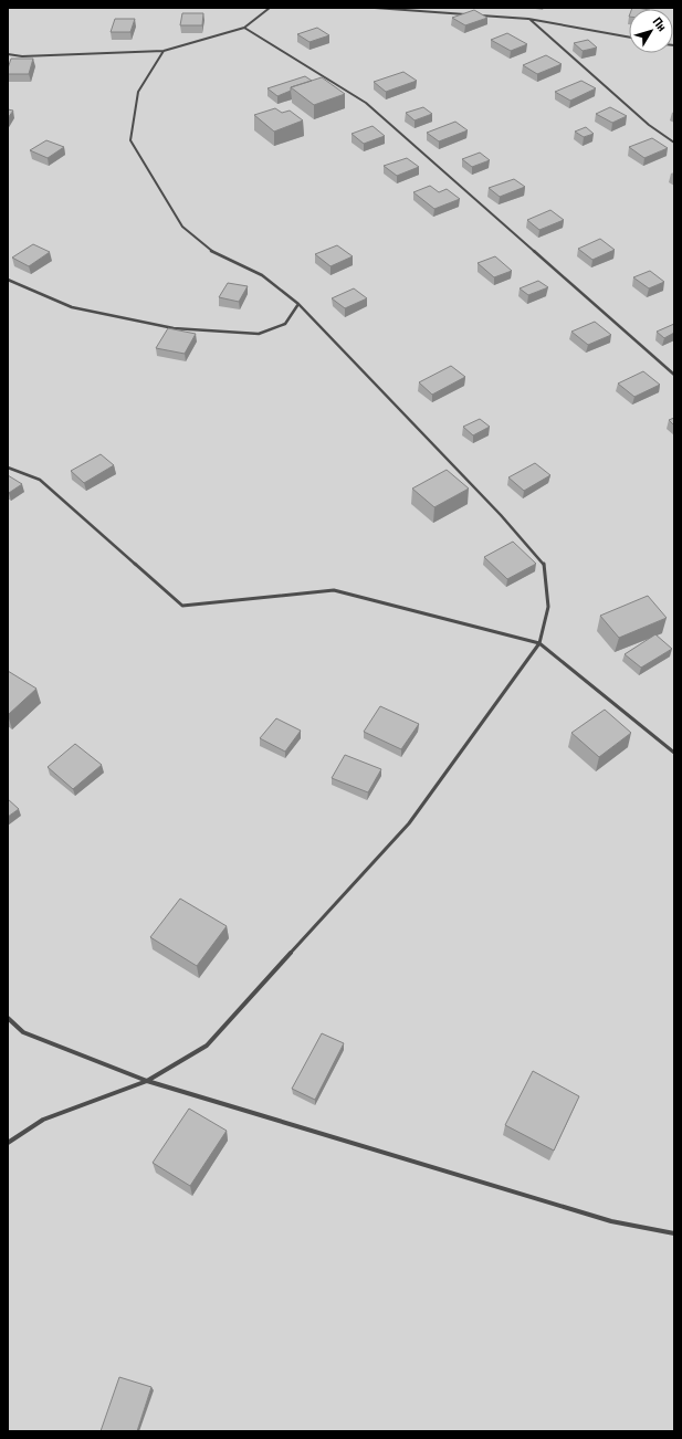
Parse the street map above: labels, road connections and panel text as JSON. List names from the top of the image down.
{
  "north": "top right"
}
